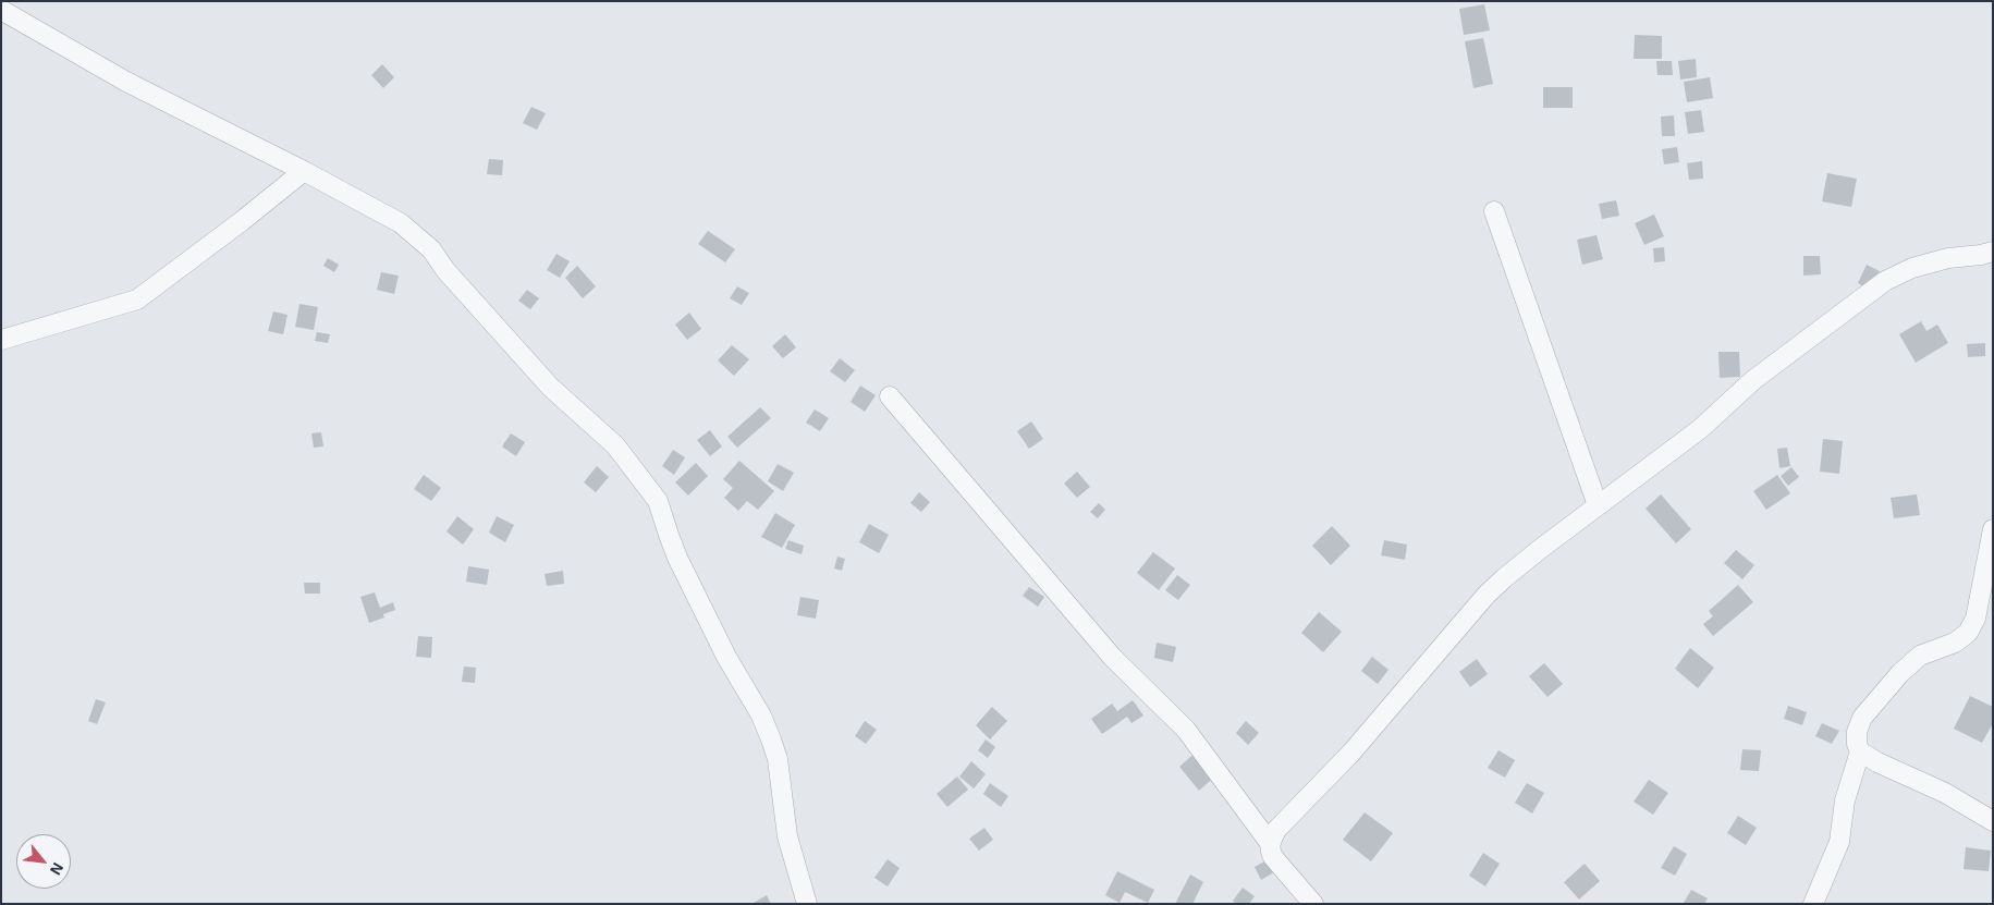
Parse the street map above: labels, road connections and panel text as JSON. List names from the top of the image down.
{
  "north": "bottom right"
}
